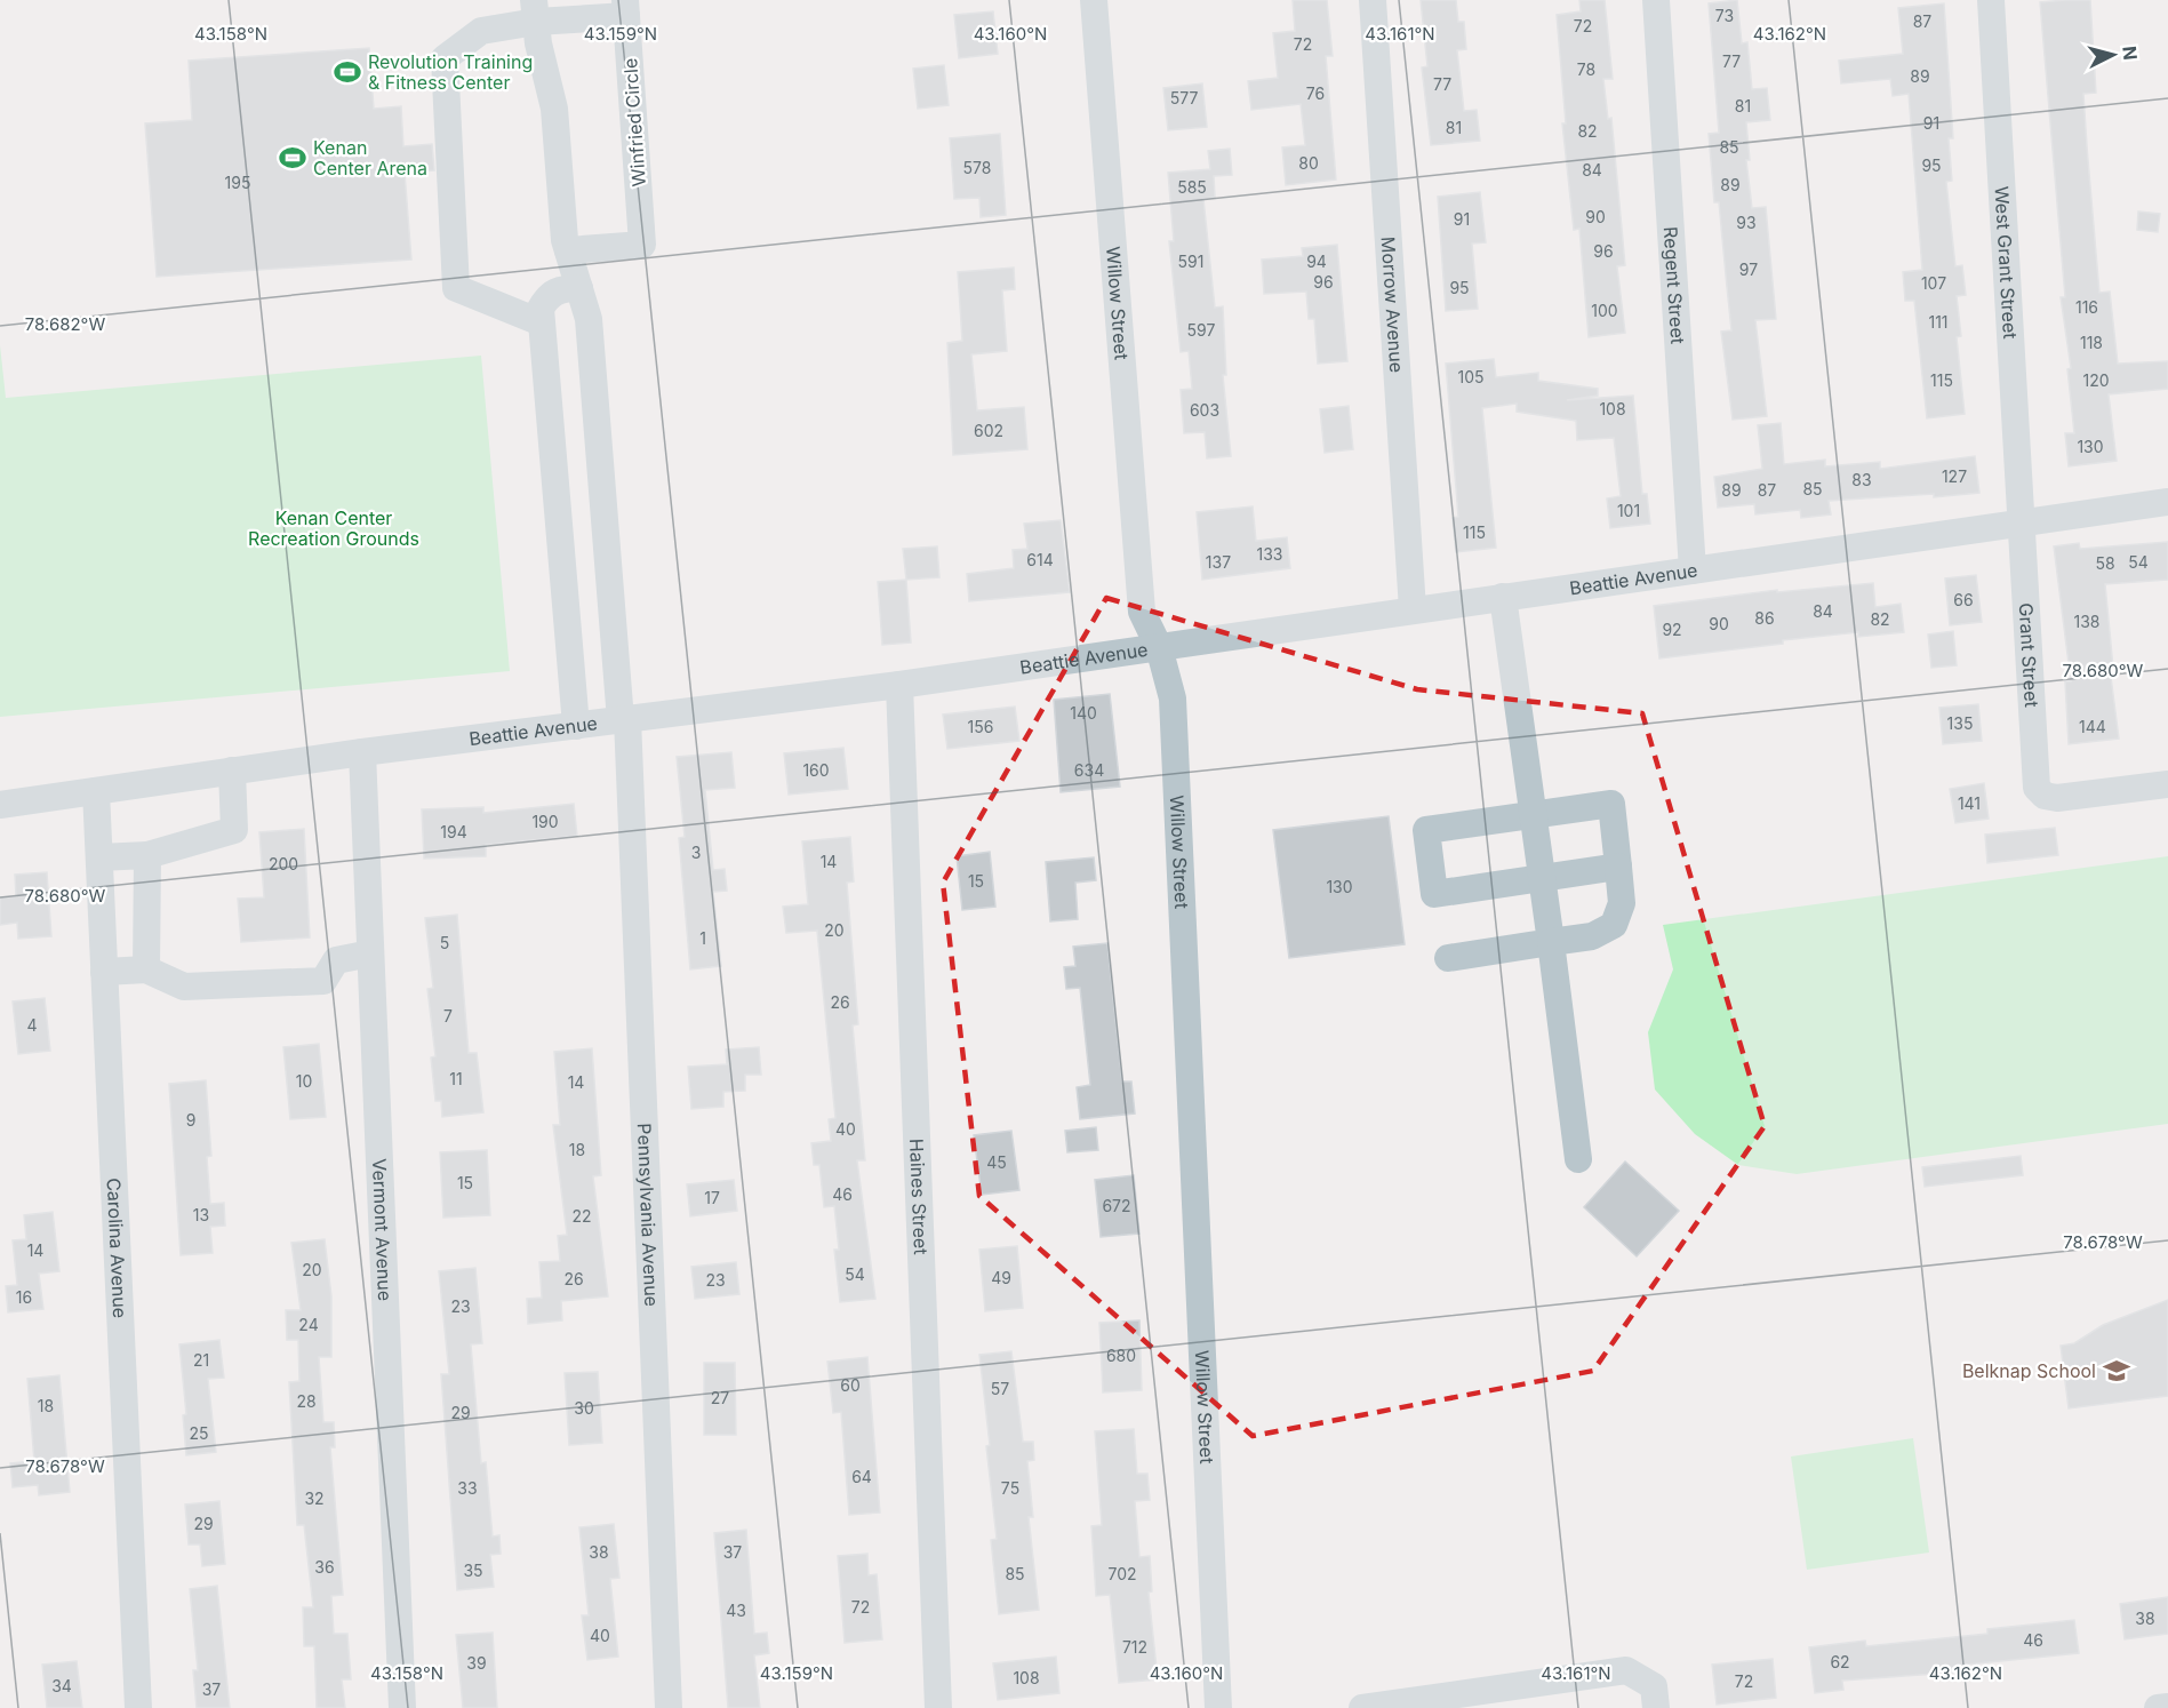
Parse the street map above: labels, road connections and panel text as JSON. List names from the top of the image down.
{
  "streets": {
    "street": [
      "Winfried Circle",
      "West Grant Street",
      "Regent Street",
      "Willow Street",
      "Morrow Avenue",
      "Beattie Avenue",
      "Grant Street",
      "Haines Street",
      "Pennsylvania Avenue",
      "Vermont Avenue",
      "Carolina Avenue"
    ]
  },
  "crossings": [
    ["Winfried Circle", "Pennsylvania Avenue"],
    ["West Grant Street", "Beattie Avenue"],
    ["West Grant Street", "Grant Street"],
    ["Regent Street", "Beattie Avenue"],
    ["Willow Street", "Beattie Avenue"],
    ["Morrow Avenue", "Beattie Avenue"],
    ["Beattie Avenue", "Grant Street"],
    ["Beattie Avenue", "Haines Street"],
    ["Beattie Avenue", "Pennsylvania Avenue"],
    ["Beattie Avenue", "Vermont Avenue"],
    ["Beattie Avenue", "Carolina Avenue"]
  ],
  "parks": ["Kenan Center Recreation Grounds"],
  "places": {
    "sports": ["Revolution Training & Fitness Center", "Kenan Center Arena"],
    "school or university": ["Belknap School"]
  },
  "house_numbers": [
    "73",
    "87",
    "72",
    "72",
    "77",
    "78",
    "89",
    "77",
    "76",
    "577",
    "81",
    "91",
    "81",
    "82",
    "85",
    "80",
    "95",
    "578",
    "84",
    "195",
    "89",
    "585",
    "90",
    "91",
    "93",
    "96",
    "591",
    "94",
    "97",
    "96",
    "107",
    "95",
    "116",
    "100",
    "111",
    "597",
    "118",
    "105",
    "115",
    "120",
    "108",
    "603",
    "602",
    "130",
    "127",
    "83",
    "85",
    "89",
    "87",
    "101",
    "115",
    "133",
    "614",
    "137",
    "54",
    "58",
    "66",
    "84",
    "86",
    "82",
    "138",
    "90",
    "92",
    "140",
    "135",
    "156",
    "144",
    "160",
    "634",
    "141",
    "190",
    "194",
    "3",
    "14",
    "200",
    "15",
    "130",
    "20",
    "1",
    "5",
    "26",
    "7",
    "4",
    "11",
    "10",
    "14",
    "9",
    "40",
    "18",
    "45",
    "15",
    "46",
    "17",
    "672",
    "13",
    "22",
    "14",
    "20",
    "54",
    "49",
    "26",
    "23",
    "16",
    "23",
    "24",
    "680",
    "21",
    "60",
    "57",
    "27",
    "28",
    "18",
    "30",
    "29",
    "25",
    "64",
    "33",
    "75",
    "32",
    "29",
    "38",
    "37",
    "36",
    "35",
    "85",
    "702",
    "72",
    "43",
    "38",
    "40",
    "46",
    "712",
    "62",
    "39",
    "108",
    "72",
    "34",
    "37"
  ],
  "north": "right",
  "coordinates": [
    "43.158°N",
    "43.159°N",
    "43.160°N",
    "43.161°N",
    "43.162°N",
    "78.682°W",
    "78.680°W",
    "78.678°W"
  ]
}
